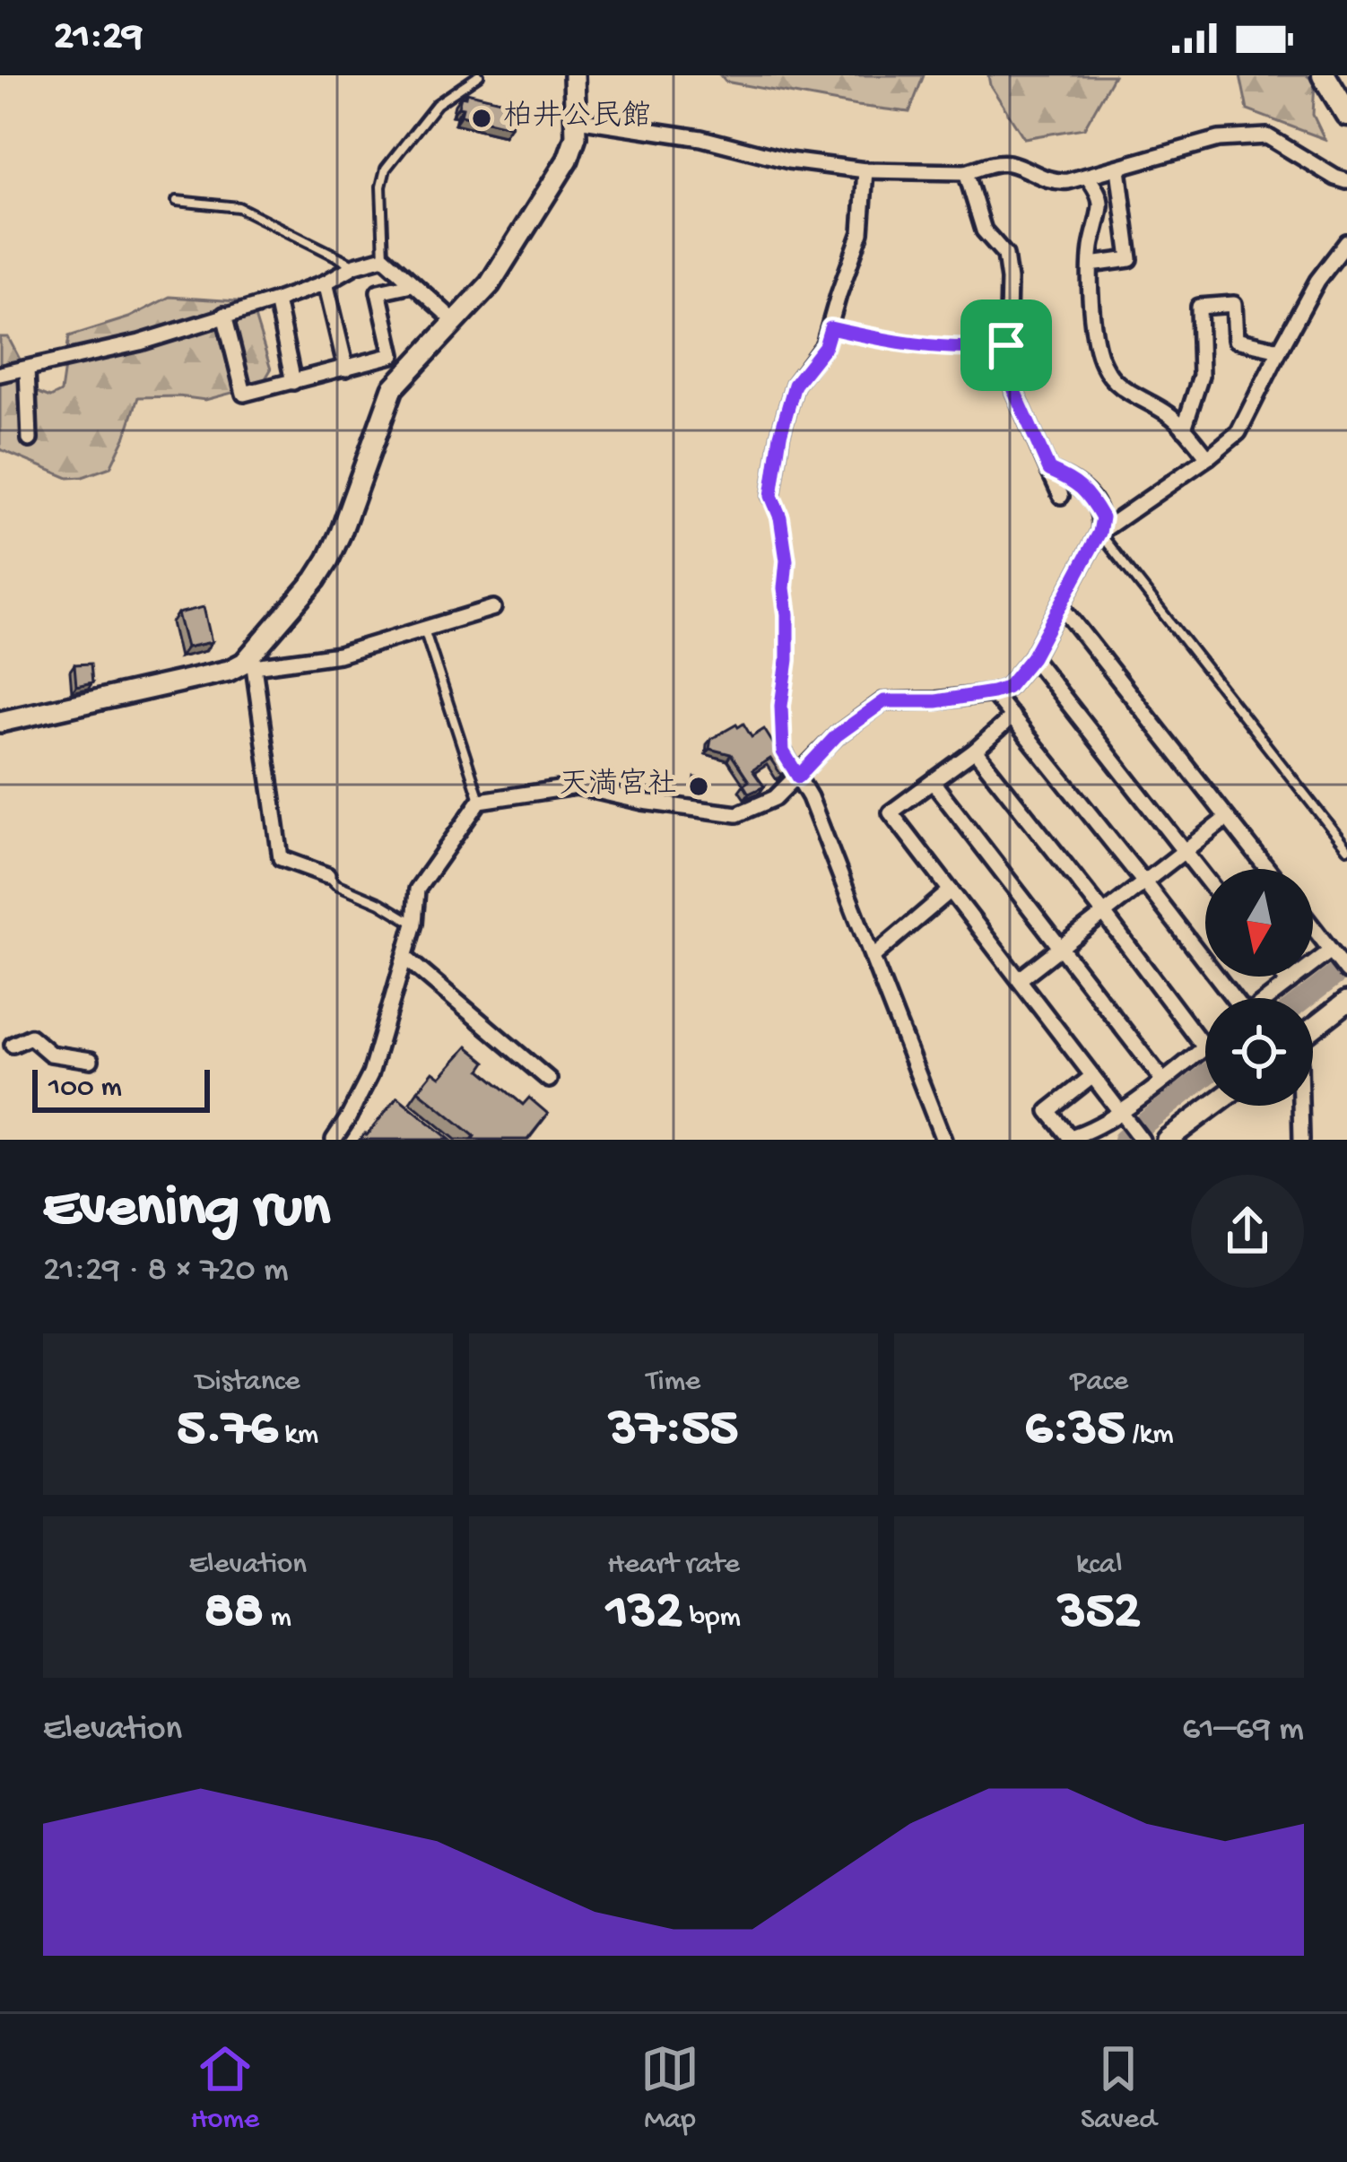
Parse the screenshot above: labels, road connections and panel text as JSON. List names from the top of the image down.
{
  "places": ["柏井公民館", "天満宮社"],
  "scale_bar": "100 m",
  "north": "bottom",
  "page": {
    "status": "21:29",
    "scale": "100 m",
    "heading": ["Evening run", "21:29 · 8 × 720 m"],
    "stats": [
      ["Distance", "5.76 km"],
      ["Time", "37:55"],
      ["Pace", "6:35 /km"],
      ["Elevation", "88 m"],
      ["Heart rate", "132 bpm"],
      ["kcal", "352"]
    ],
    "chart": ["Elevation", "61–69 m"],
    "tabs": ["Home", "Map", "Saved"]
  }
}
